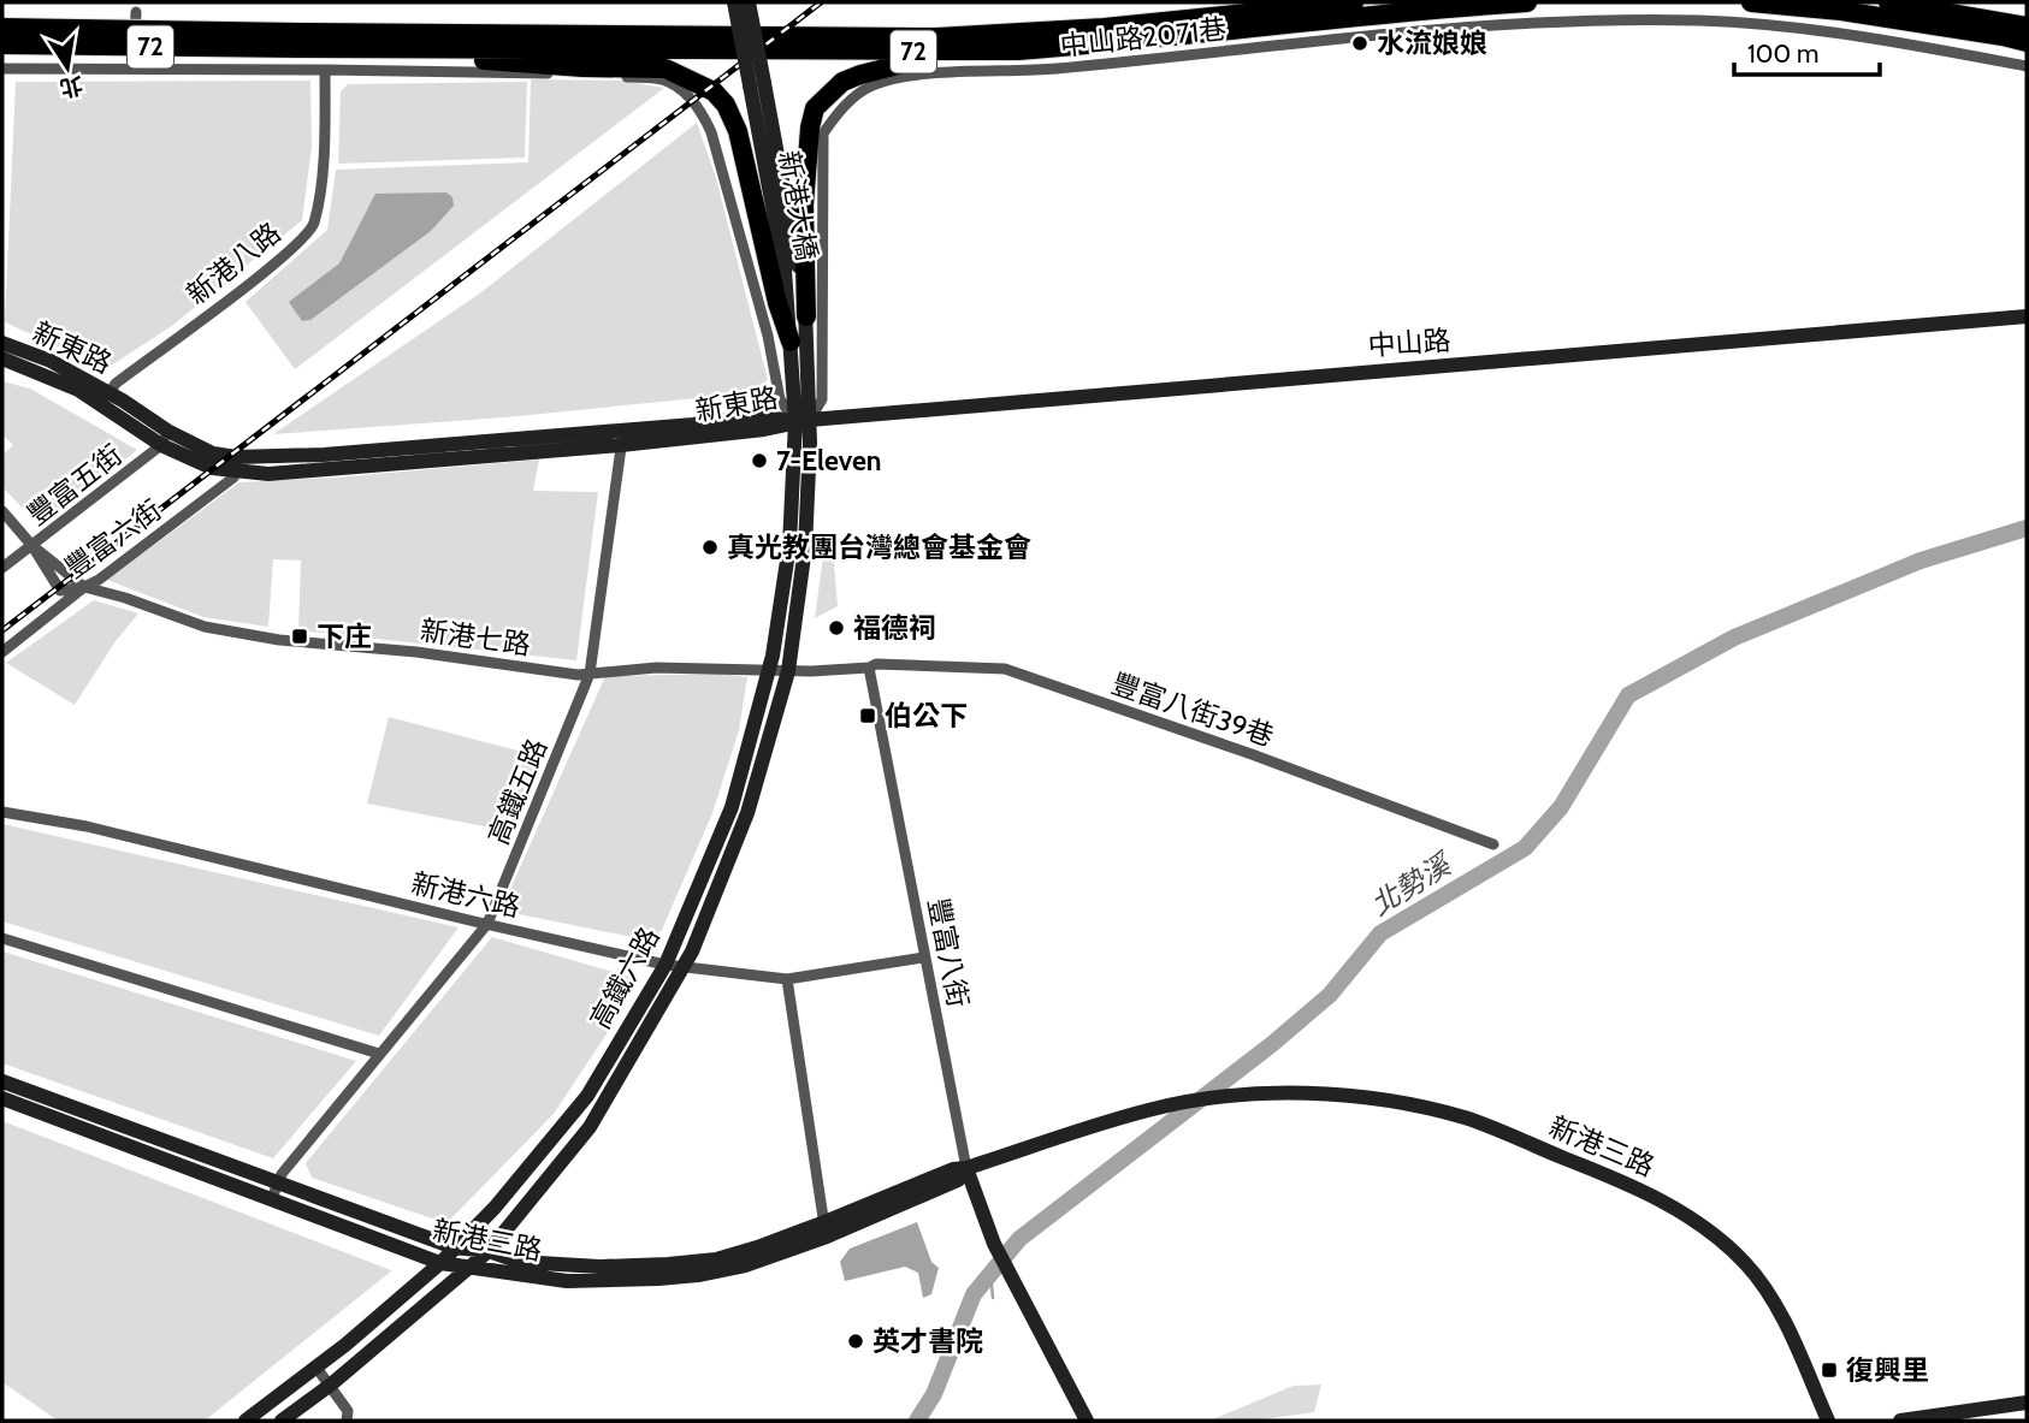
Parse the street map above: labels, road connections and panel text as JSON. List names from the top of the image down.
{
  "streets": {
    "highway": ["72"],
    "street": [
      "中山路2071巷",
      "新港大橋",
      "新港八路",
      "中山路",
      "新東路",
      "豐富五街",
      "豐富六街",
      "新港七路",
      "豐富八街39巷",
      "高鐵五路",
      "新港六路",
      "豐富八街",
      "高鐵六路",
      "新港三路"
    ]
  },
  "crossings": [
    ["中山路2071巷", "新港大橋"],
    ["中山路2071巷", "中山路"],
    ["中山路2071巷", "新東路"],
    ["中山路2071巷", "高鐵六路"],
    ["新港大橋", "中山路"],
    ["新港大橋", "新東路"],
    ["新港大橋", "高鐵六路"],
    ["新港八路", "新東路"],
    ["中山路", "新東路"],
    ["中山路", "高鐵六路"],
    ["新東路", "豐富五街"],
    ["新東路", "豐富六街"],
    ["新東路", "高鐵五路"],
    ["新東路", "高鐵六路"],
    ["豐富五街", "新港七路"],
    ["豐富六街", "新港七路"],
    ["新港七路", "豐富八街39巷"],
    ["新港七路", "高鐵五路"],
    ["新港七路", "豐富八街"],
    ["新港七路", "高鐵六路"],
    ["豐富八街39巷", "豐富八街"],
    ["高鐵五路", "新港六路"],
    ["高鐵五路", "新港三路"],
    ["新港六路", "豐富八街"],
    ["新港六路", "高鐵六路"],
    ["豐富八街", "新港三路"],
    ["高鐵六路", "新港三路"]
  ],
  "water": ["北勢溪"],
  "places": {
    "other": [
      "水流娘娘",
      "7-Eleven",
      "真光教團台灣總會基金會",
      "福德祠",
      "英才書院"
    ],
    "transit": ["下庄", "伯公下", "復興里"]
  },
  "scale_bar": "100 m",
  "north": "bottom"
}
